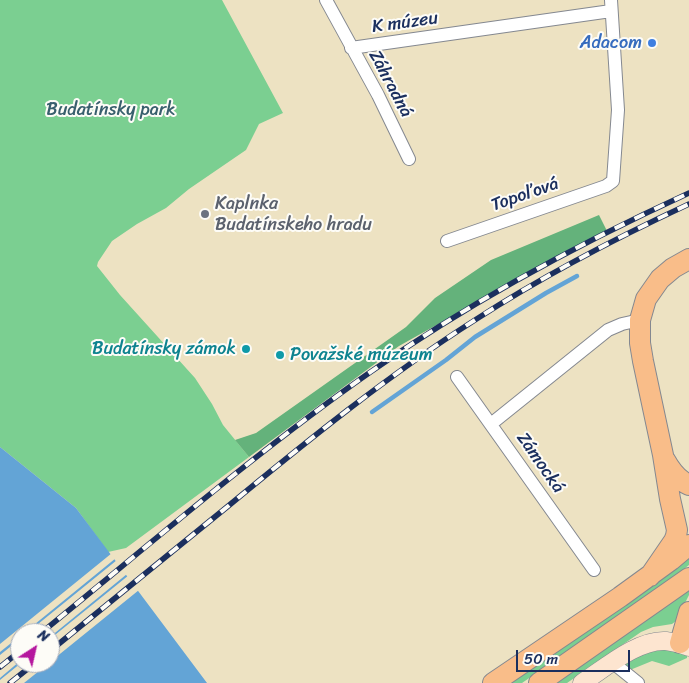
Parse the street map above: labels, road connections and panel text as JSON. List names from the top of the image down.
{
  "streets": {
    "street": [
      "K múzeu",
      "Záhradná",
      "Topoľová",
      "Zámocká"
    ]
  },
  "crossings": [
    ["K múzeu", "Záhradná"],
    ["K múzeu", "Topoľová"]
  ],
  "parks": ["Budatínsky park"],
  "places": [
    "Adacom",
    "Kaplnka Budatínskeho hradu",
    "Budatínsky zámok",
    "Považské múzeum"
  ],
  "scale_bar": "50 m",
  "north": "top right"
}
